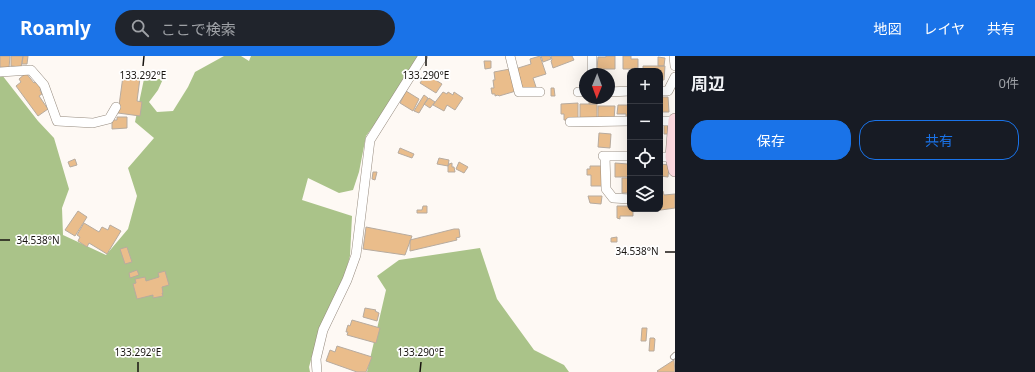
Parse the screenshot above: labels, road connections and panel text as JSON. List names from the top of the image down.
{
  "north": "bottom",
  "page": {
    "header": "Roamly",
    "search": "ここで検索",
    "nav": ["地図", "レイヤ", "共有"],
    "heading": ["周辺", "0件"],
    "map_buttons": ["+", "−"],
    "buttons": ["保存", "共有"]
  },
  "coordinates": ["133.292°E", "133.290°E", "34.538°N"]
}
